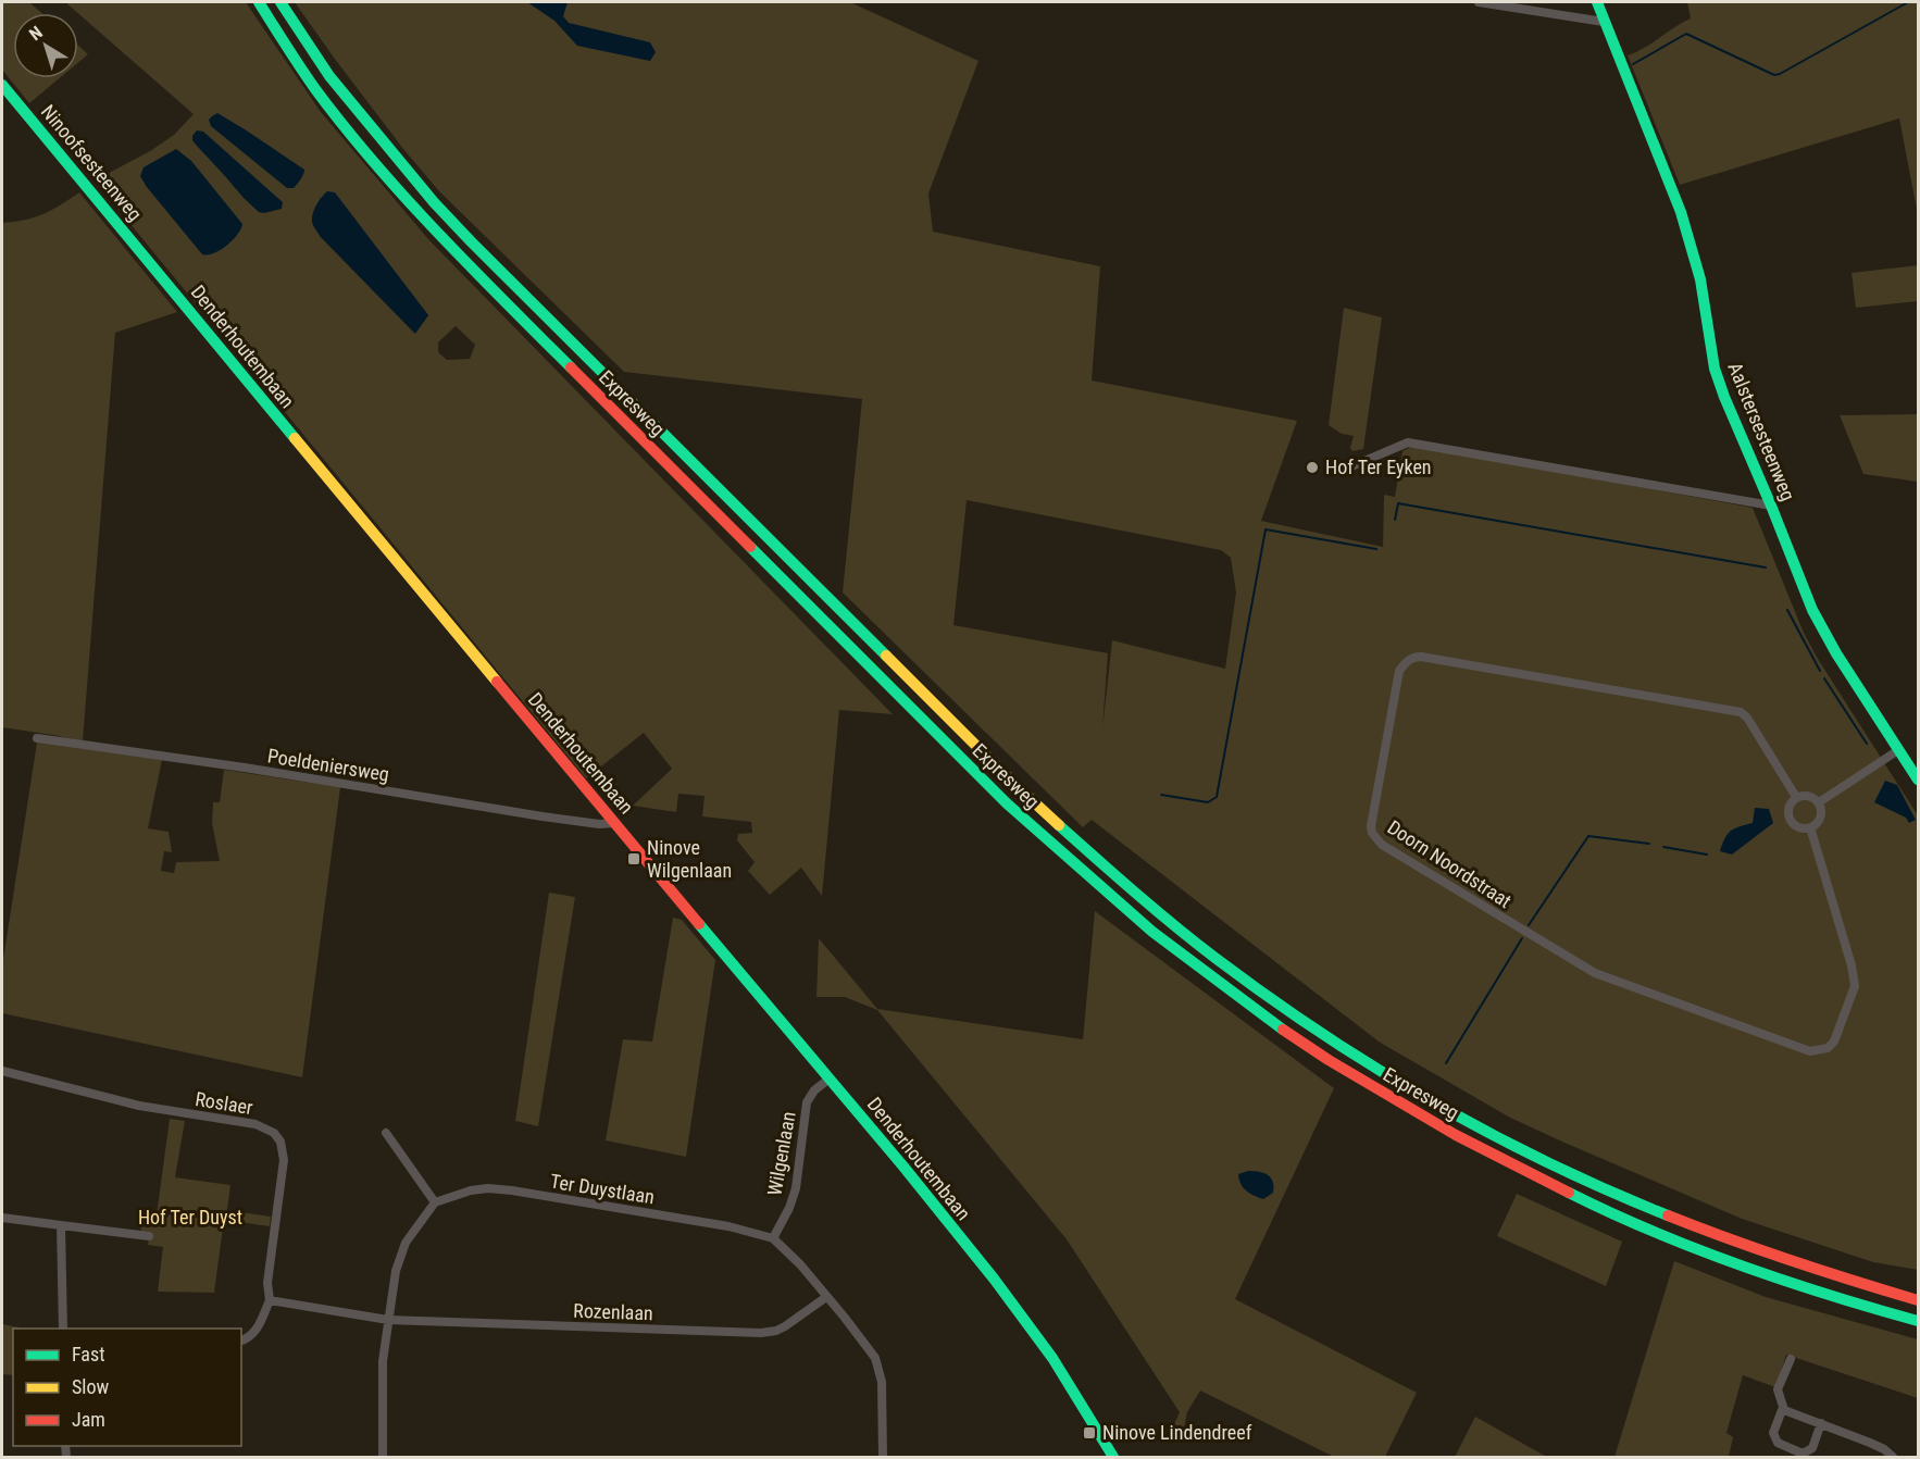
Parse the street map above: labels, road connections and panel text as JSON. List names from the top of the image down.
{
  "streets": {
    "main road": [
      "Ninoofsesteenweg",
      "Denderhoutembaan",
      "Expresweg",
      "Aalstersesteenweg"
    ],
    "street": [
      "Poeldeniersweg",
      "Doorn Noordstraat",
      "Roslaer",
      "Wilgenlaan",
      "Ter Duystlaan",
      "Rozenlaan"
    ]
  },
  "crossings": [
    ["Ninoofsesteenweg", "Denderhoutembaan"],
    ["Denderhoutembaan", "Poeldeniersweg"],
    ["Denderhoutembaan", "Wilgenlaan"],
    ["Wilgenlaan", "Ter Duystlaan"],
    ["Ter Duystlaan", "Rozenlaan"]
  ],
  "parks": ["Hof Ter Duyst"],
  "places": {
    "other": ["Hof Ter Eyken"],
    "transit": ["Ninove Wilgenlaan", "Ninove Lindendreef"]
  },
  "legend": ["Fast", "Slow", "Jam"],
  "north": "top left"
}
